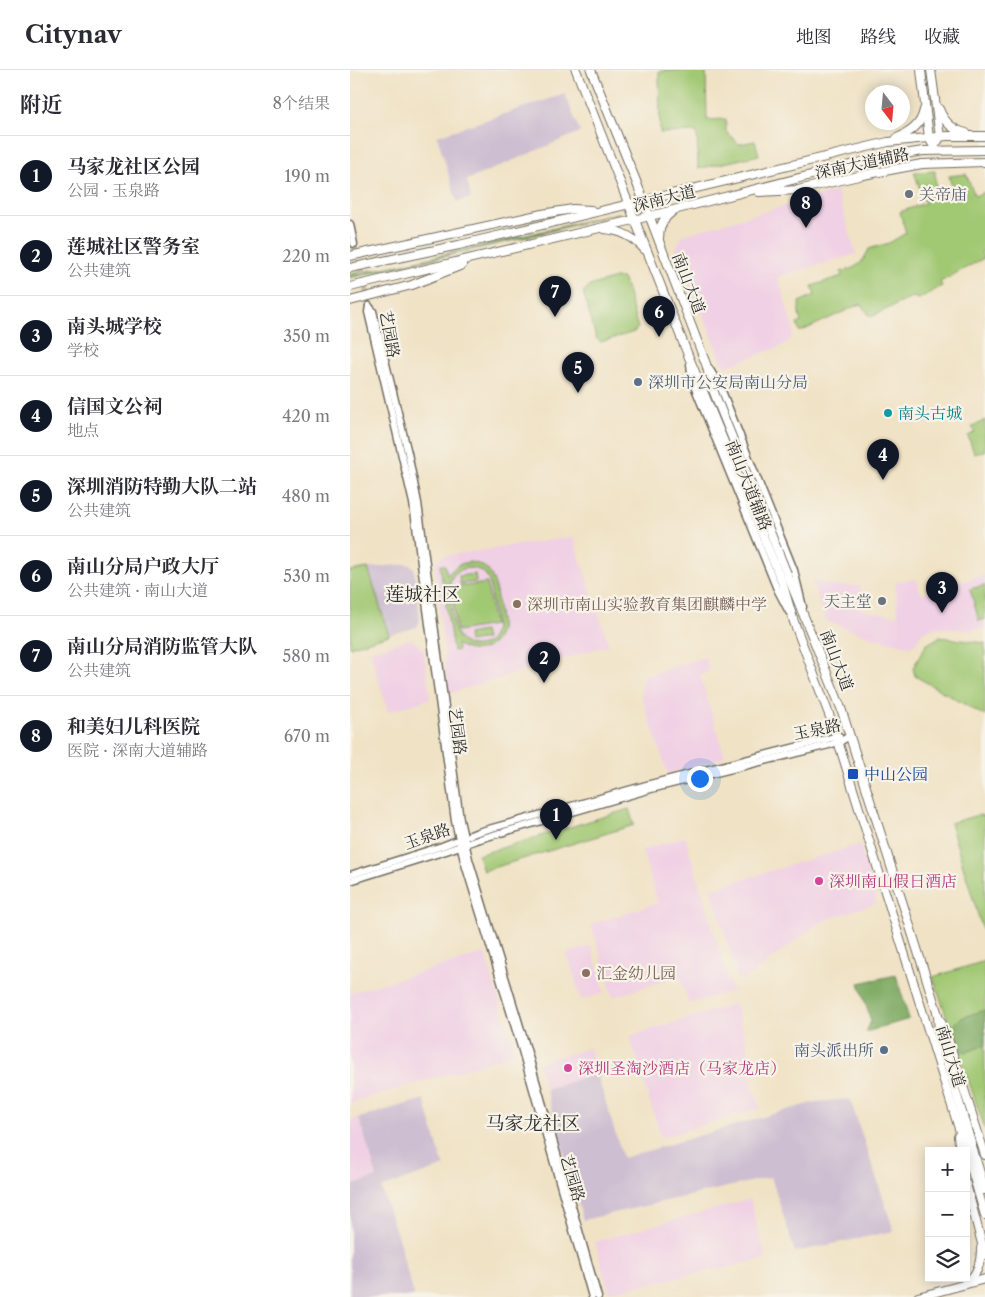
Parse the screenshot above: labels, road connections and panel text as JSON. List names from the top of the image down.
{
  "streets": {
    "main road": ["深南大道辅路", "深南大道", "南山大道"],
    "street": ["艺园路", "南山大道辅路", "玉泉路"]
  },
  "crossings": [
    ["深南大道辅路", "深南大道"],
    ["深南大道", "南山大道"],
    ["南山大道", "南山大道辅路"],
    ["南山大道", "玉泉路"],
    ["艺园路", "玉泉路"]
  ],
  "districts": ["莲城社区", "马家龙社区"],
  "places": {
    "other": [
      "关帝庙",
      "深圳市公安局南山分局",
      "南头古城",
      "天主堂",
      "深圳市南山实验教育集团麒麟中学",
      "深圳南山假日酒店",
      "汇金幼儿园",
      "南头派出所",
      "深圳圣淘沙酒店（马家龙店）"
    ],
    "transit": ["中山公园"]
  },
  "north": "bottom",
  "page": {
    "header": "Citynav",
    "nav": ["地图", "路线", "收藏"],
    "heading": ["附近", "8个结果"],
    "list": [
      {
        "mark": "1",
        "name": "马家龙社区公园",
        "note": "公园 · 玉泉路",
        "value": "190 m"
      },
      {
        "mark": "2",
        "name": "莲城社区警务室",
        "note": "公共建筑",
        "value": "220 m"
      },
      {
        "mark": "3",
        "name": "南头城学校",
        "note": "学校",
        "value": "350 m"
      },
      {
        "mark": "4",
        "name": "信国文公祠",
        "note": "地点",
        "value": "420 m"
      },
      {
        "mark": "5",
        "name": "深圳消防特勤大队二站",
        "note": "公共建筑",
        "value": "480 m"
      },
      {
        "mark": "6",
        "name": "南山分局户政大厅",
        "note": "公共建筑 · 南山大道",
        "value": "530 m"
      },
      {
        "mark": "7",
        "name": "南山分局消防监管大队",
        "note": "公共建筑",
        "value": "580 m"
      },
      {
        "mark": "8",
        "name": "和美妇儿科医院",
        "note": "医院 · 深南大道辅路",
        "value": "670 m"
      }
    ],
    "pins": [
      "8",
      "7",
      "6",
      "5",
      "4",
      "3",
      "2",
      "1"
    ],
    "map_buttons": ["+", "−"]
  }
}
